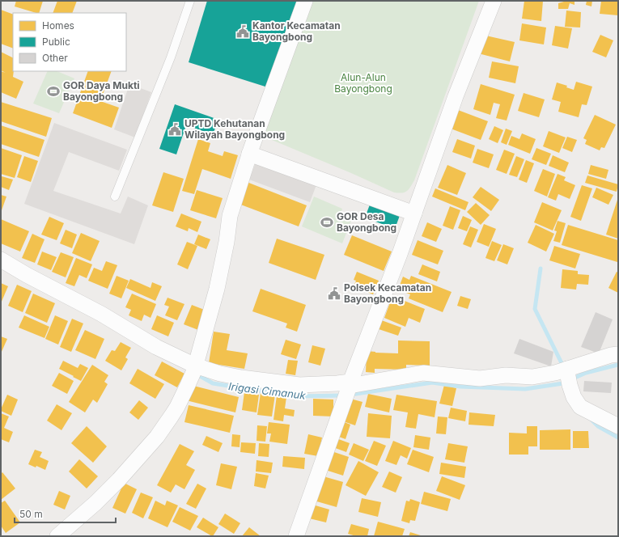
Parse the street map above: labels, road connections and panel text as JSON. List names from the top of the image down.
{
  "water": ["Irigasi Cimanuk"],
  "parks": ["Alun-Alun Bayongbong"],
  "places": {
    "public building": ["Kantor Kecamatan Bayongbong", "UPTD Kehutanan Wilayah Bayongbong", "Polsek Kecamatan Bayongbong"],
    "sports": ["GOR Daya Mukti Bayongbong", "GOR Desa Bayongbong"]
  },
  "legend": ["Homes", "Public", "Other"],
  "scale_bar": "50 m"
}
